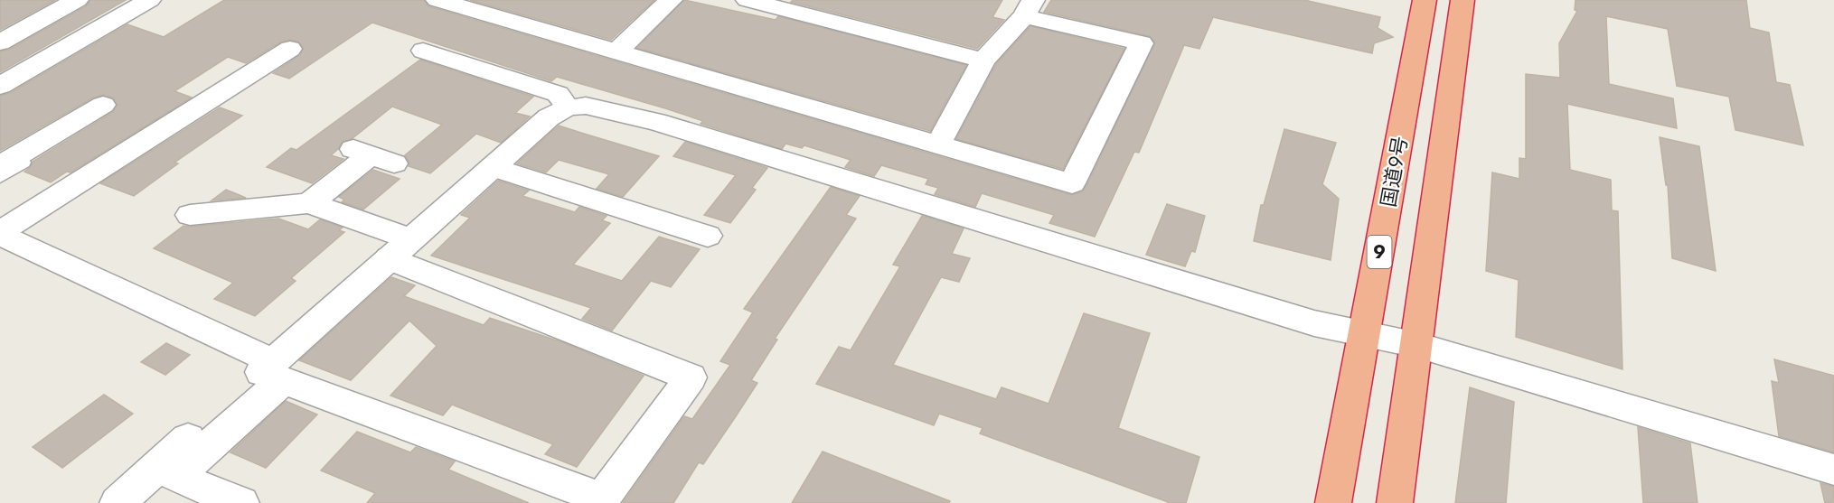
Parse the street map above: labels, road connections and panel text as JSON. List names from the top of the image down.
{
  "streets": {
    "highway": ["国道9号", "9"]
  }
}
